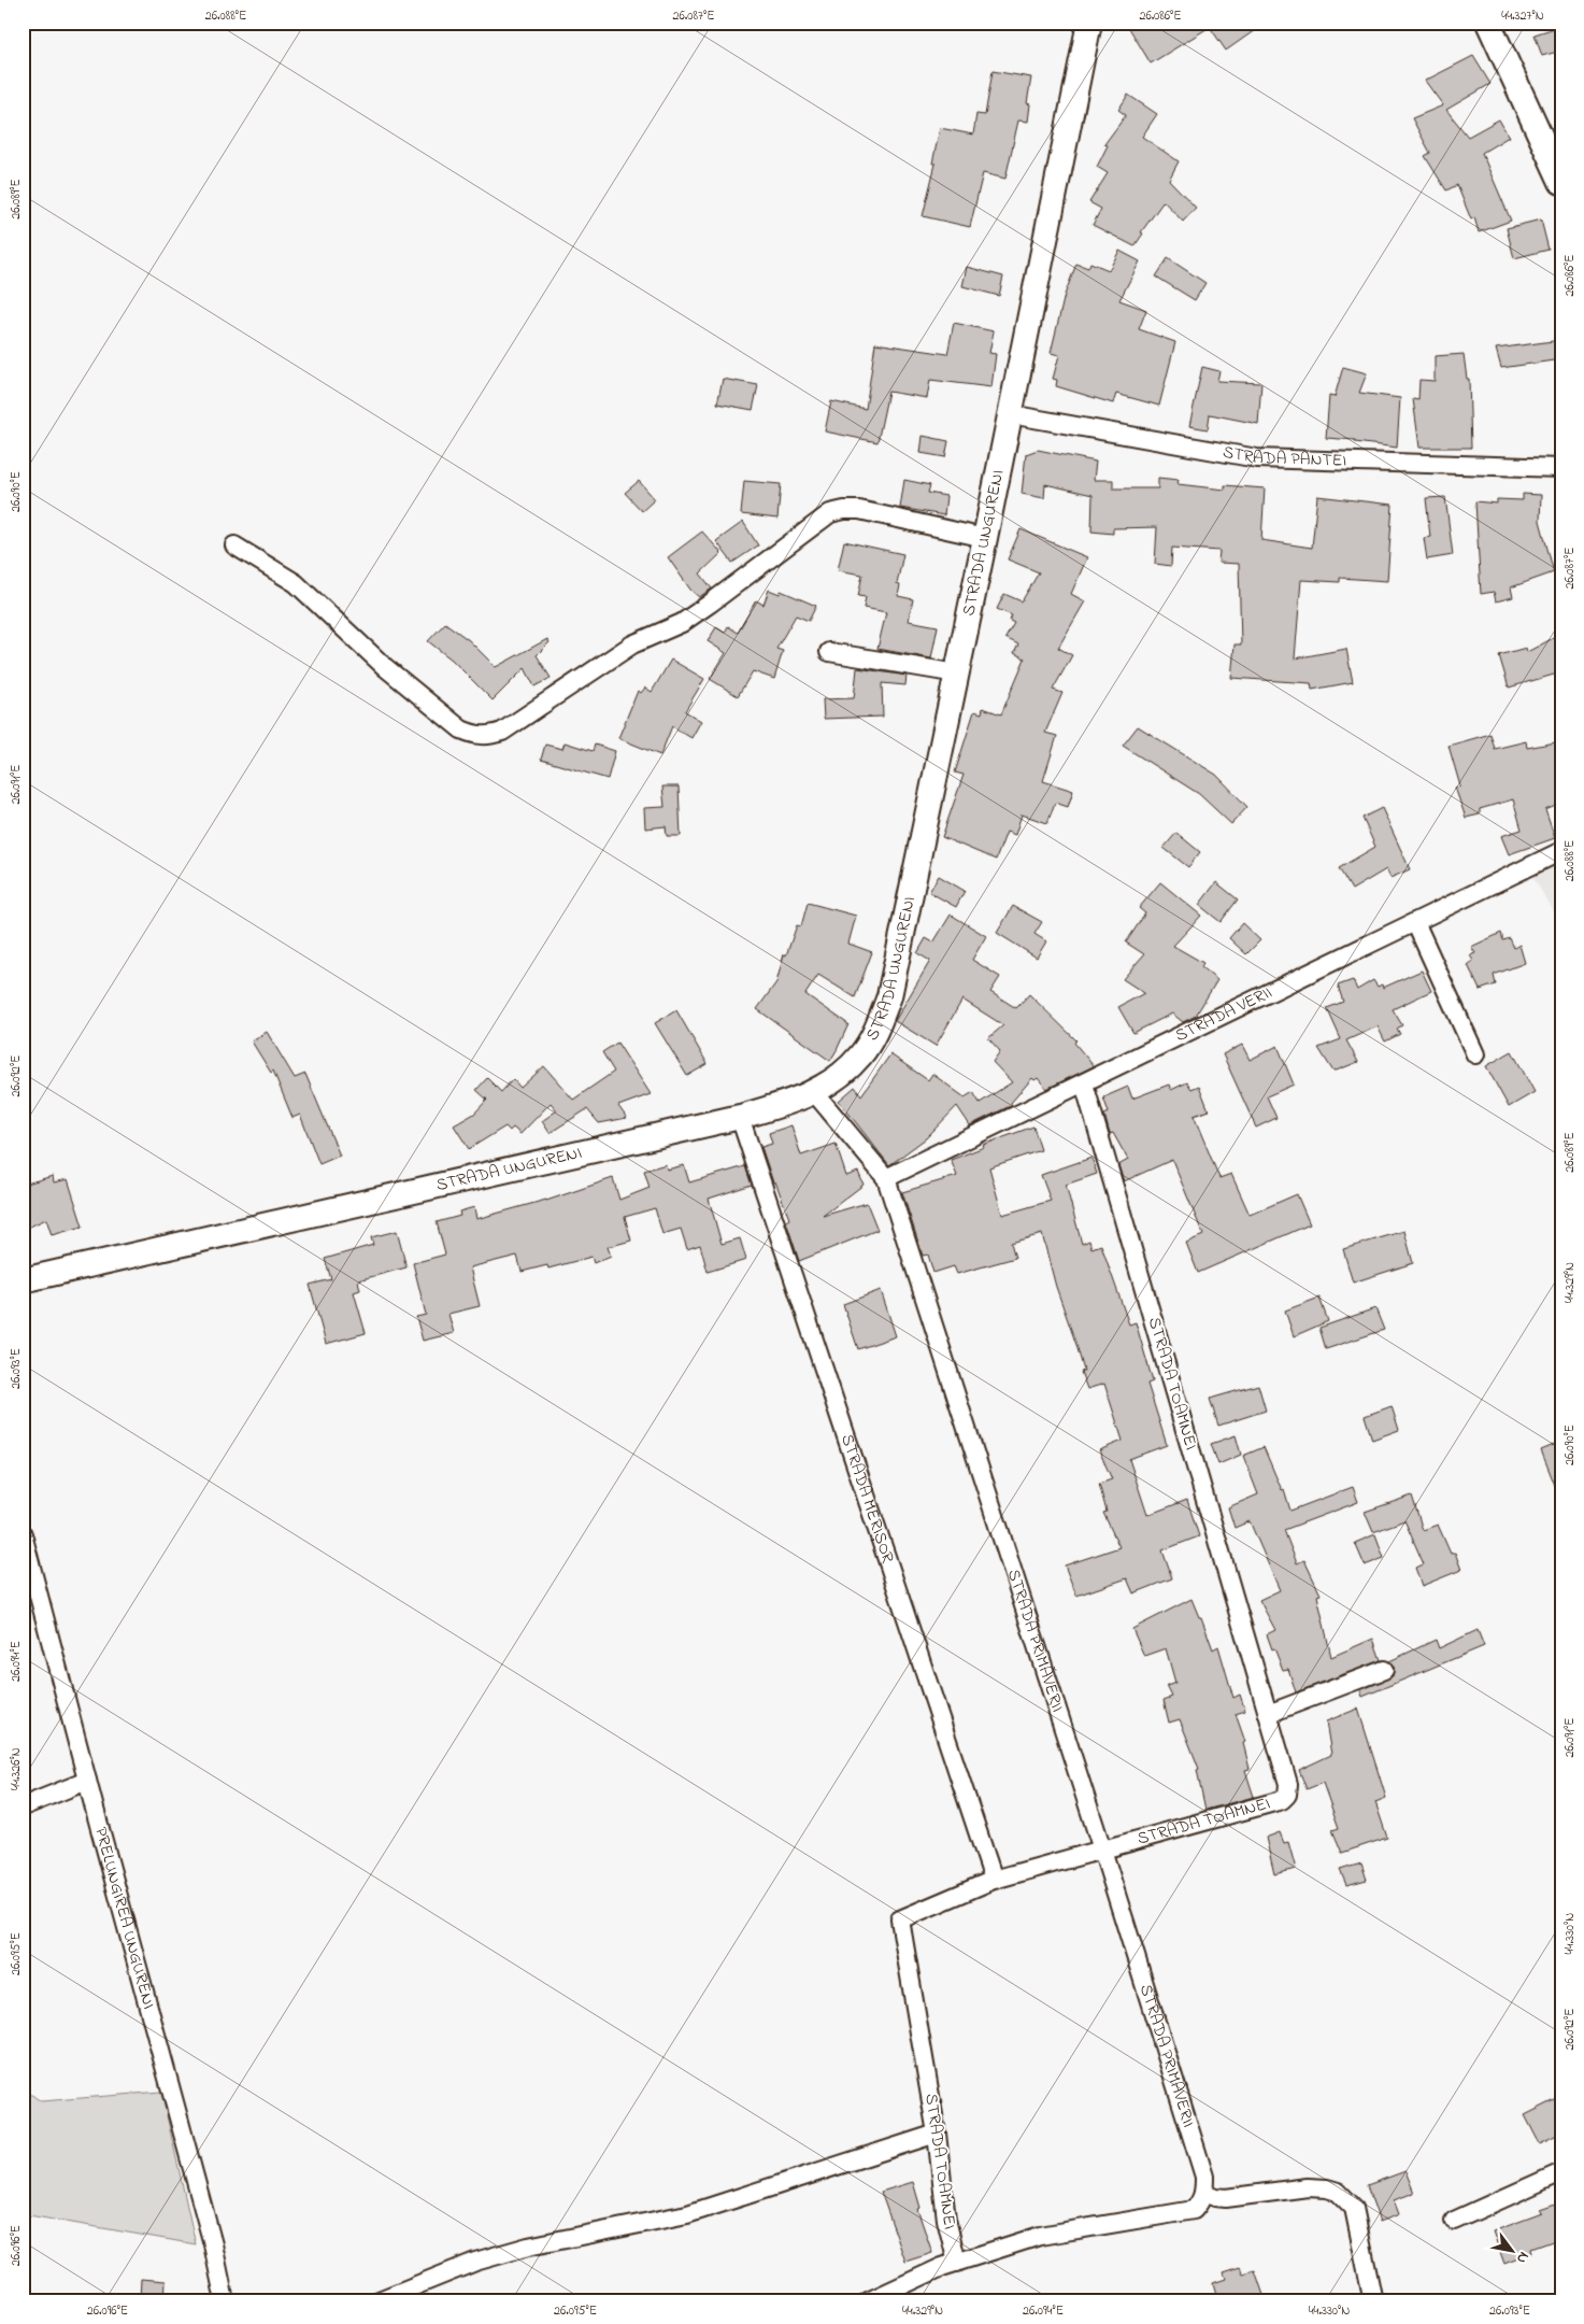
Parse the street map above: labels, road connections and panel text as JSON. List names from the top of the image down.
{
  "streets": {
    "main road": ["STRADA UNGURENI"],
    "street": [
      "STRADA PANTEI",
      "STRADA VERII",
      "STRADA TOAMNEI",
      "STRADA MERIȘOR",
      "STRADA PRIMĂVERII",
      "PRELUNGIREA UNGURENI"
    ]
  },
  "crossings": [
    ["STRADA PANTEI", "STRADA UNGURENI"],
    ["STRADA UNGURENI", "STRADA MERIȘOR"],
    ["STRADA UNGURENI", "STRADA PRIMĂVERII"],
    ["STRADA VERII", "STRADA TOAMNEI"],
    ["STRADA VERII", "STRADA PRIMĂVERII"],
    ["STRADA TOAMNEI", "STRADA MERIȘOR"],
    ["STRADA TOAMNEI", "STRADA PRIMĂVERII"]
  ],
  "north": "bottom right",
  "coordinates": [
    "26.088°E",
    "26.087°E",
    "26.086°E",
    "44.327°N",
    "26.089°E",
    "26.090°E",
    "26.091°E",
    "26.092°E",
    "44.329°N",
    "26.093°E",
    "26.094°E",
    "44.326°N",
    "44.330°N",
    "26.095°E",
    "26.096°E"
  ]
}
